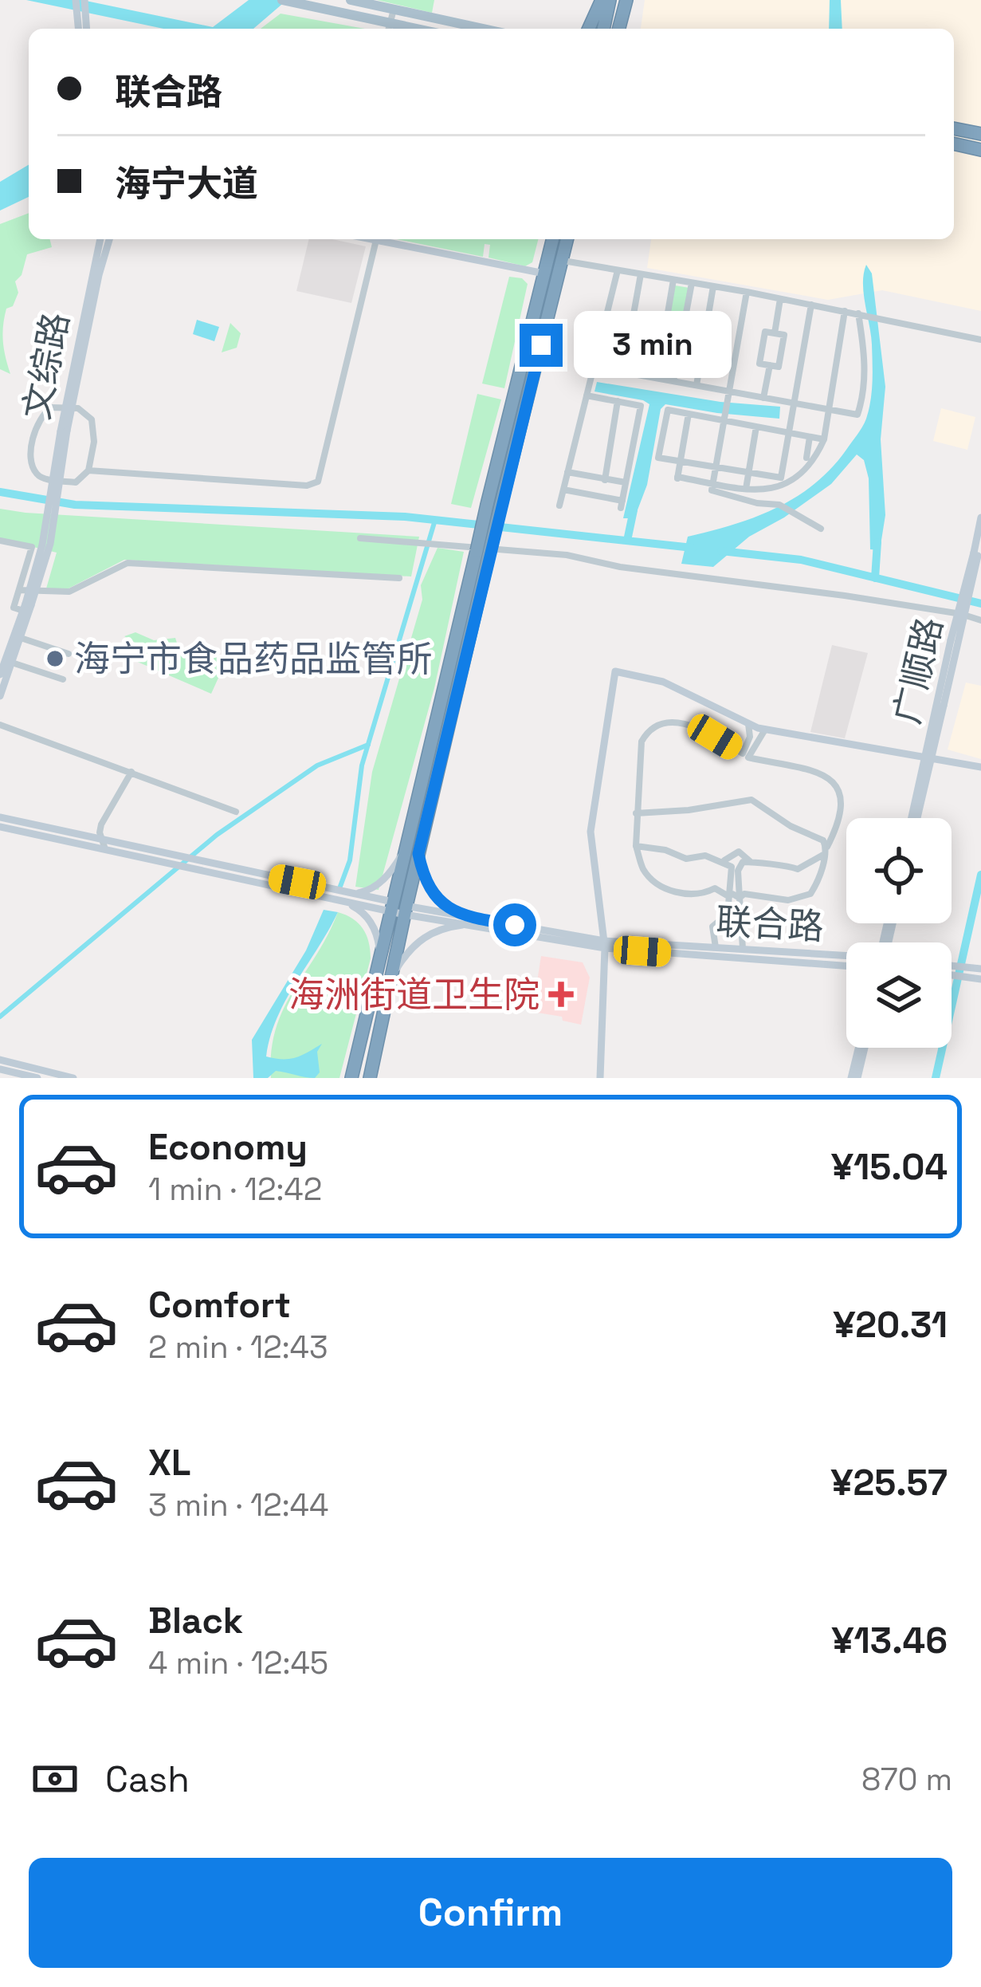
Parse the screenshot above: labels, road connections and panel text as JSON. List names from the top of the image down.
{
  "streets": {
    "main road": ["文综路", "广顺路", "联合路"]
  },
  "places": {
    "other": ["海宁市食品药品监管所"],
    "health": ["海洲街道卫生院"]
  },
  "page": {
    "banner": ["联合路", "海宁大道"],
    "bubble": "3 min",
    "list": [
      {
        "name": "Economy",
        "note": "1 min · 12:42",
        "value": "¥15.04"
      },
      {
        "name": "Comfort",
        "note": "2 min · 12:43",
        "value": "¥20.31"
      },
      {
        "name": "XL",
        "note": "3 min · 12:44",
        "value": "¥25.57"
      },
      {
        "name": "Black",
        "note": "4 min · 12:45",
        "value": "¥13.46"
      }
    ],
    "pay": ["Cash", "870 m"],
    "buttons": "Confirm"
  }
}
